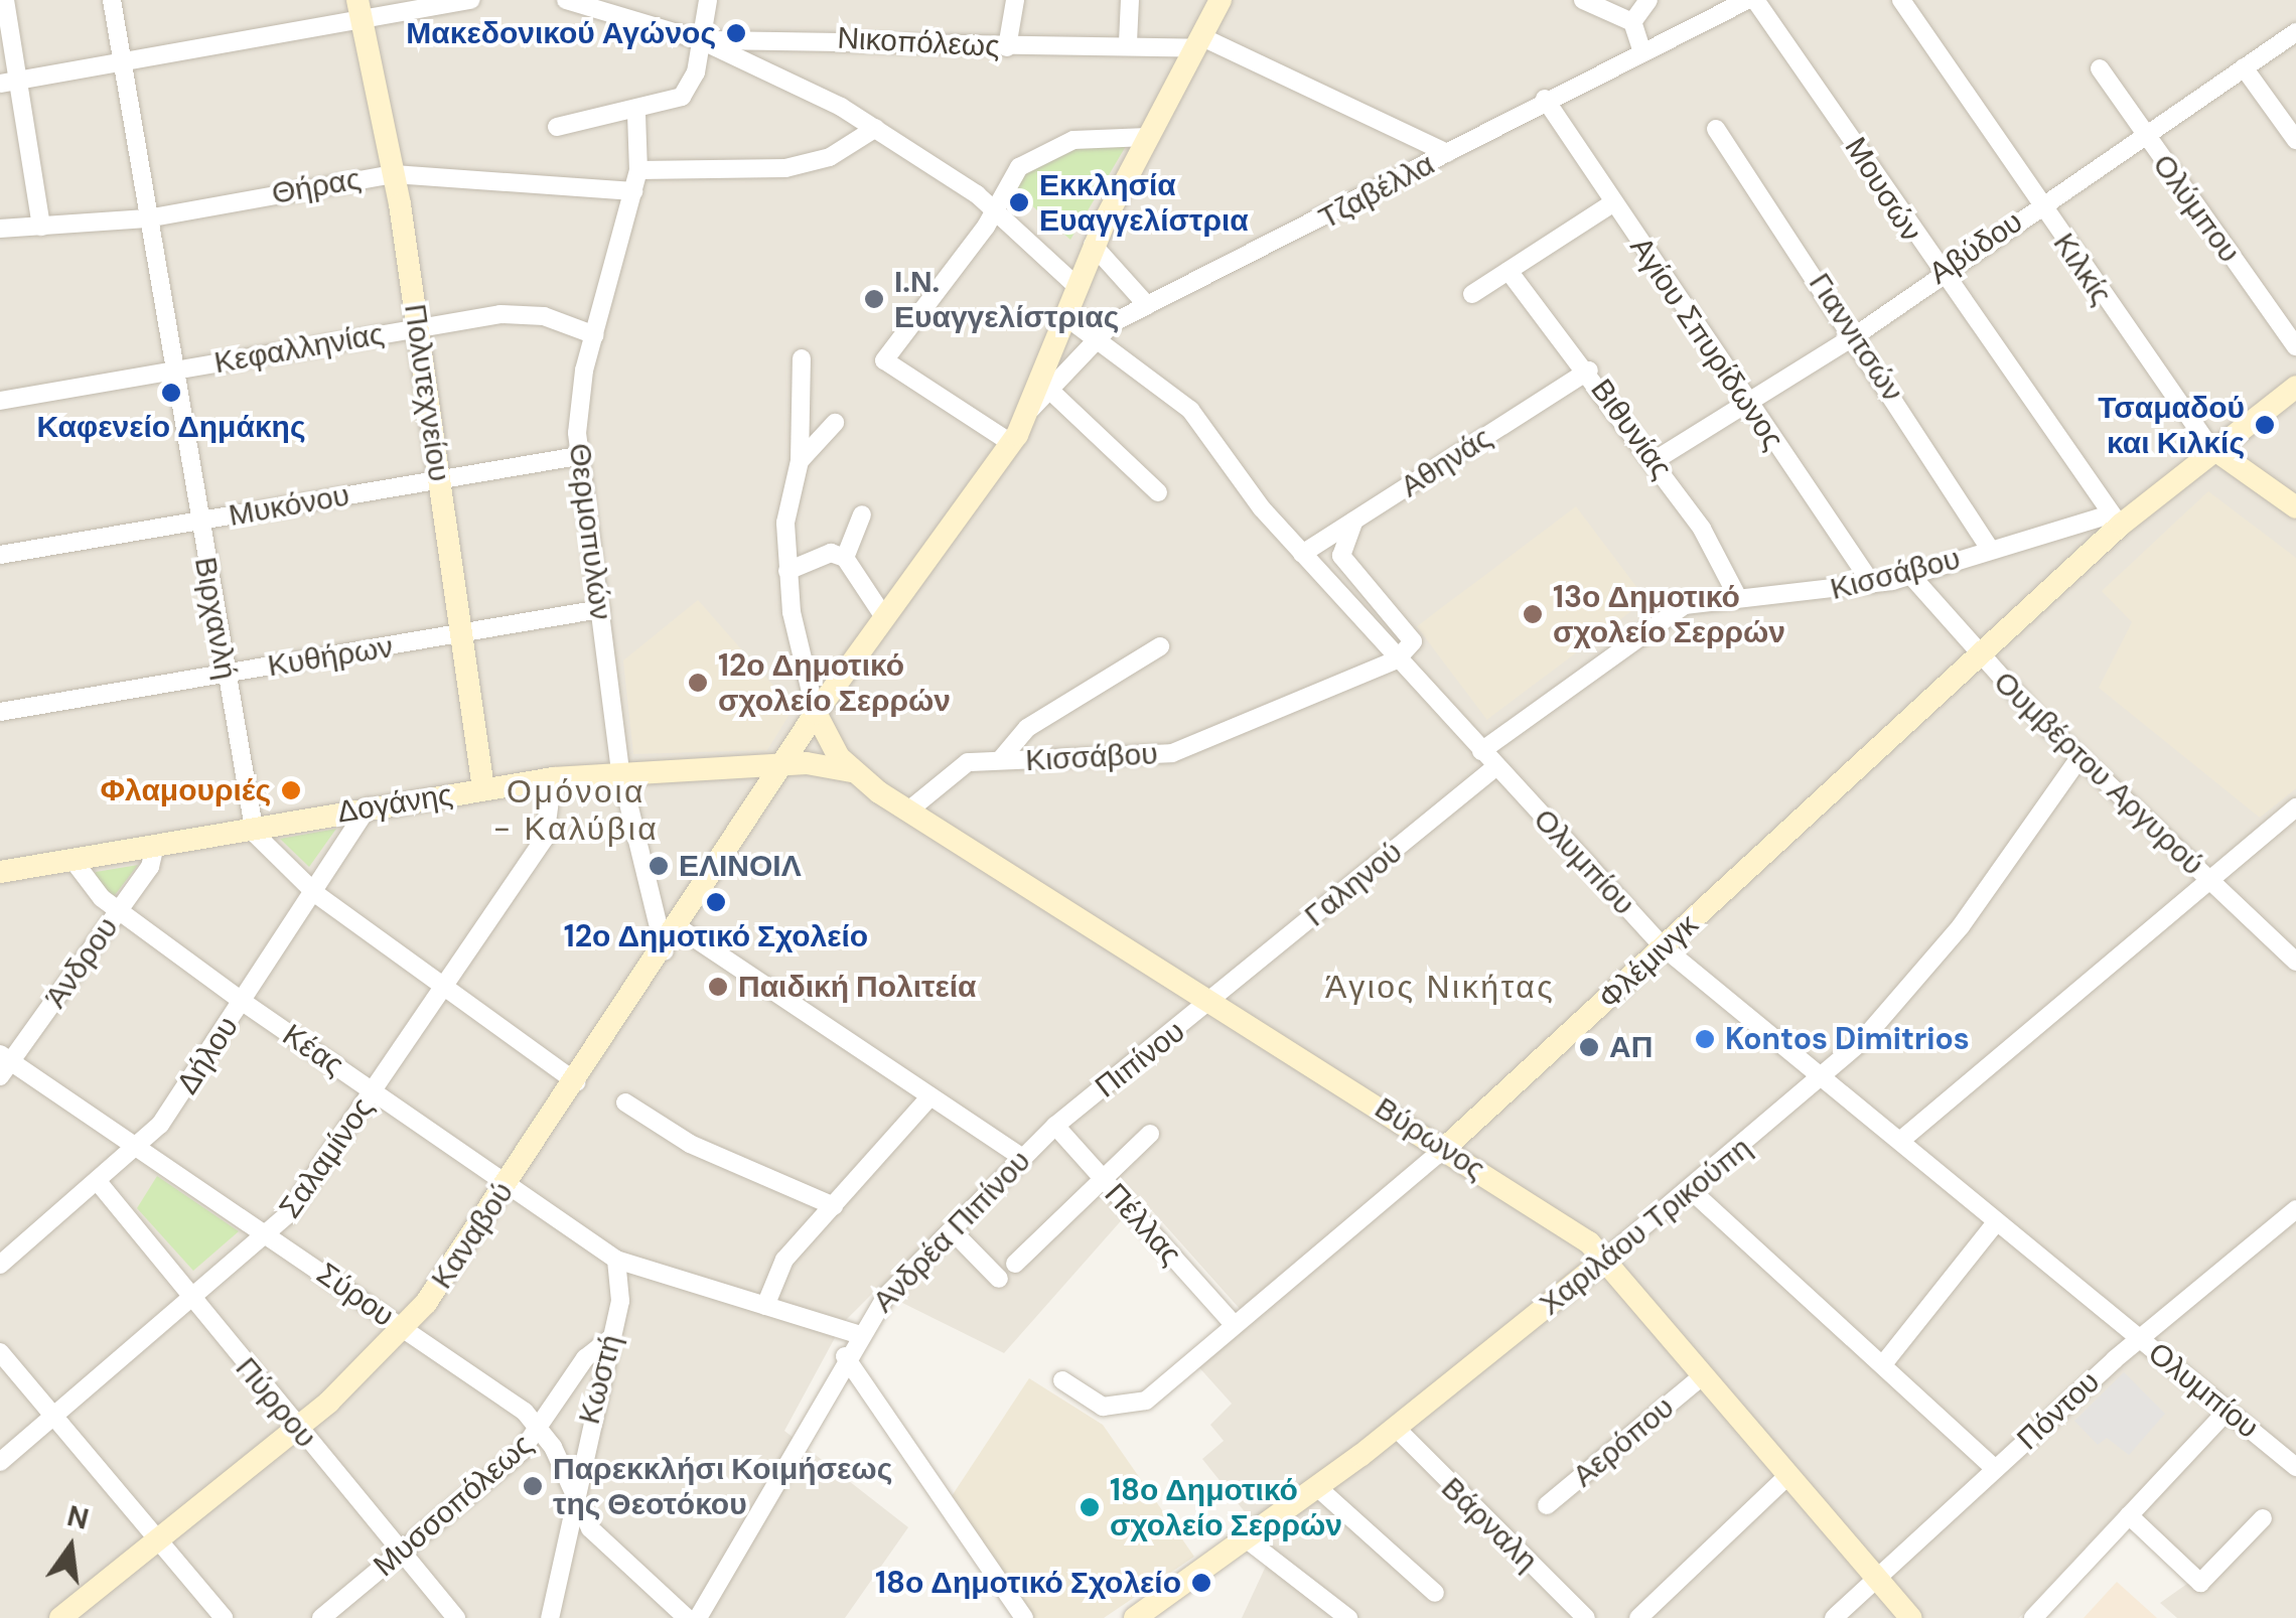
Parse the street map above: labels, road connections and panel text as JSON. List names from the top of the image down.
{
  "streets": {
    "street": [
      "Νικοπόλεως",
      "Θήρας",
      "Μουσών",
      "Τζαβέλλα",
      "Ολύμπου",
      "Αβύδου",
      "Κιλκίς",
      "Γιαννιτσών",
      "Αγίου Σπυρίδωνος",
      "Κεφαλληνίας",
      "Πολυτεχνείου",
      "Βιθυνίας",
      "Αθηνάς",
      "Μυκόνου",
      "Θερμοπυλών",
      "Κισσάβου",
      "Βιρχανλή",
      "Κυθήρων",
      "Ουμβέρτου Αργυρού",
      "Δογάνης",
      "Ολυμπίου",
      "Γαληνού",
      "Φλέμινγκ",
      "Άνδρου",
      "Κέας",
      "Δήλου",
      "Πιπίνου",
      "Βύρωνος",
      "Σαλαμίνος",
      "Πέλλας",
      "Χαριλάου Τρικούπη",
      "Ανδρέα Πιπίνου",
      "Καναβού",
      "Σύρου",
      "Κωστή",
      "Πύρρου",
      "Πόντου",
      "Αερόπου",
      "Μυσσοπόλεως",
      "Βάρναλη"
    ]
  },
  "crossings": [
    ["Νικοπόλεως", "Καναβού"],
    ["Θήρας", "Πολυτεχνείου"],
    ["Θήρας", "Θερμοπυλών"],
    ["Θήρας", "Βιρχανλή"],
    ["Μουσών", "Αβύδου"],
    ["Μουσών", "Κισσάβου"],
    ["Μουσών", "Φλέμινγκ"],
    ["Τζαβέλλα", "Αγίου Σπυρίδωνος"],
    ["Τζαβέλλα", "Ολυμπίου"],
    ["Τζαβέλλα", "Καναβού"],
    ["Ολύμπου", "Αβύδου"],
    ["Αβύδου", "Κιλκίς"],
    ["Αβύδου", "Γιαννιτσών"],
    ["Αβύδου", "Αγίου Σπυρίδωνος"],
    ["Αβύδου", "Βιθυνίας"],
    ["Κιλκίς", "Φλέμινγκ"],
    ["Γιαννιτσών", "Κισσάβου"],
    ["Αγίου Σπυρίδωνος", "Κισσάβου"],
    ["Κεφαλληνίας", "Πολυτεχνείου"],
    ["Κεφαλληνίας", "Θερμοπυλών"],
    ["Κεφαλληνίας", "Βιρχανλή"],
    ["Πολυτεχνείου", "Μυκόνου"],
    ["Πολυτεχνείου", "Κυθήρων"],
    ["Πολυτεχνείου", "Δογάνης"],
    ["Βιθυνίας", "Αθηνάς"],
    ["Βιθυνίας", "Κισσάβου"],
    ["Αθηνάς", "Ολυμπίου"],
    ["Μυκόνου", "Θερμοπυλών"],
    ["Μυκόνου", "Βιρχανλή"],
    ["Θερμοπυλών", "Κυθήρων"],
    ["Θερμοπυλών", "Δογάνης"],
    ["Θερμοπυλών", "Καναβού"],
    ["Κισσάβου", "Ουμβέρτου Αργυρού"],
    ["Κισσάβου", "Ολυμπίου"],
    ["Κισσάβου", "Φλέμινγκ"],
    ["Κισσάβου", "Βύρωνος"],
    ["Βιρχανλή", "Κυθήρων"],
    ["Βιρχανλή", "Δογάνης"],
    ["Ουμβέρτου Αργυρού", "Φλέμινγκ"],
    ["Ουμβέρτου Αργυρού", "Χαριλάου Τρικούπη"],
    ["Δογάνης", "Άνδρου"],
    ["Δογάνης", "Κέας"],
    ["Δογάνης", "Δήλου"],
    ["Δογάνης", "Βύρωνος"],
    ["Δογάνης", "Σαλαμίνος"],
    ["Δογάνης", "Καναβού"],
    ["Ολυμπίου", "Γαληνού"],
    ["Ολυμπίου", "Φλέμινγκ"],
    ["Ολυμπίου", "Χαριλάου Τρικούπη"],
    ["Ολυμπίου", "Καναβού"],
    ["Ολυμπίου", "Πόντου"],
    ["Γαληνού", "Πιπίνου"],
    ["Γαληνού", "Βύρωνος"],
    ["Φλέμινγκ", "Βύρωνος"],
    ["Φλέμινγκ", "Πέλλας"],
    ["Άνδρου", "Κέας"],
    ["Άνδρου", "Σύρου"],
    ["Κέας", "Δήλου"],
    ["Κέας", "Σαλαμίνος"],
    ["Κέας", "Ανδρέα Πιπίνου"],
    ["Κέας", "Καναβού"],
    ["Κέας", "Κωστή"],
    ["Δήλου", "Σύρου"],
    ["Δήλου", "Πύρρου"],
    ["Πιπίνου", "Βύρωνος"],
    ["Πιπίνου", "Πέλλας"],
    ["Πιπίνου", "Ανδρέα Πιπίνου"],
    ["Βύρωνος", "Χαριλάου Τρικούπη"],
    ["Βύρωνος", "Πόντου"],
    ["Βύρωνος", "Αερόπου"],
    ["Σαλαμίνος", "Σύρου"],
    ["Σαλαμίνος", "Πύρρου"],
    ["Πέλλας", "Ανδρέα Πιπίνου"],
    ["Χαριλάου Τρικούπη", "Βάρναλη"],
    ["Καναβού", "Σύρου"],
    ["Καναβού", "Πύρρου"],
    ["Σύρου", "Κωστή"],
    ["Σύρου", "Μυσσοπόλεως"],
    ["Κωστή", "Μυσσοπόλεως"],
    ["Πύρρου", "Μυσσοπόλεως"]
  ],
  "districts": ["Ομόνοια - Καλύβια", "Άγιος Νικήτας"],
  "places": [
    "Μακεδονικού Αγώνος",
    "Εκκλησία Ευαγγελίστρια",
    "Ι.Ν. Ευαγγελίστριας",
    "Καφενείο Δημάκης",
    "Τσαμαδού και Κιλκίς",
    "13ο Δημοτικό σχολείο Σερρών",
    "12ο Δημοτικό σχολείο Σερρών",
    "Φλαμουριές",
    "ΕΛΙΝΟΙΛ",
    "12ο Δημοτικό Σχολείο",
    "Παιδική Πολιτεία",
    "Kontos Dimitrios",
    "ΑΠ",
    "Παρεκκλήσι Κοιμήσεως της Θεοτόκου",
    "18ο Δημοτικό σχολείο Σερρών",
    "18ο Δημοτικό Σχολείο"
  ],
  "north": "top"
}
